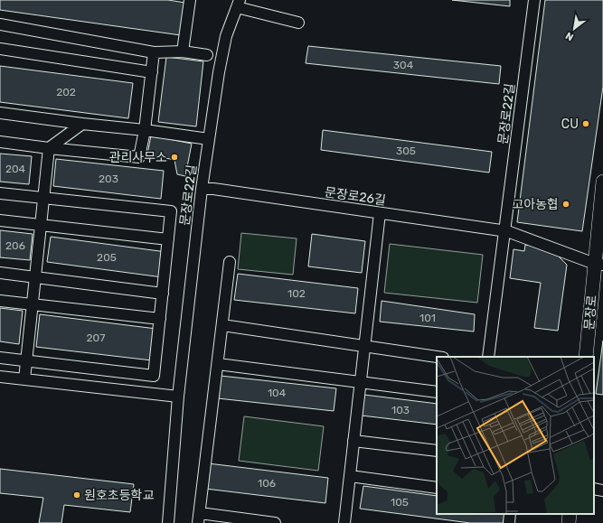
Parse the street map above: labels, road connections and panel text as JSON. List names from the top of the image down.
{
  "streets": {
    "street": ["문장로22길", "문장로26길", "문장로"]
  },
  "crossings": [
    ["문장로22길", "문장로26길"],
    ["문장로26길", "문장로"]
  ],
  "places": [
    "CU",
    "관리사무소",
    "고아농협",
    "원호초등학교"
  ],
  "house_numbers": [
    "304",
    "202",
    "305",
    "204",
    "203",
    "206",
    "205",
    "102",
    "101",
    "207",
    "104",
    "103",
    "106",
    "105"
  ],
  "north": "bottom left"
}
